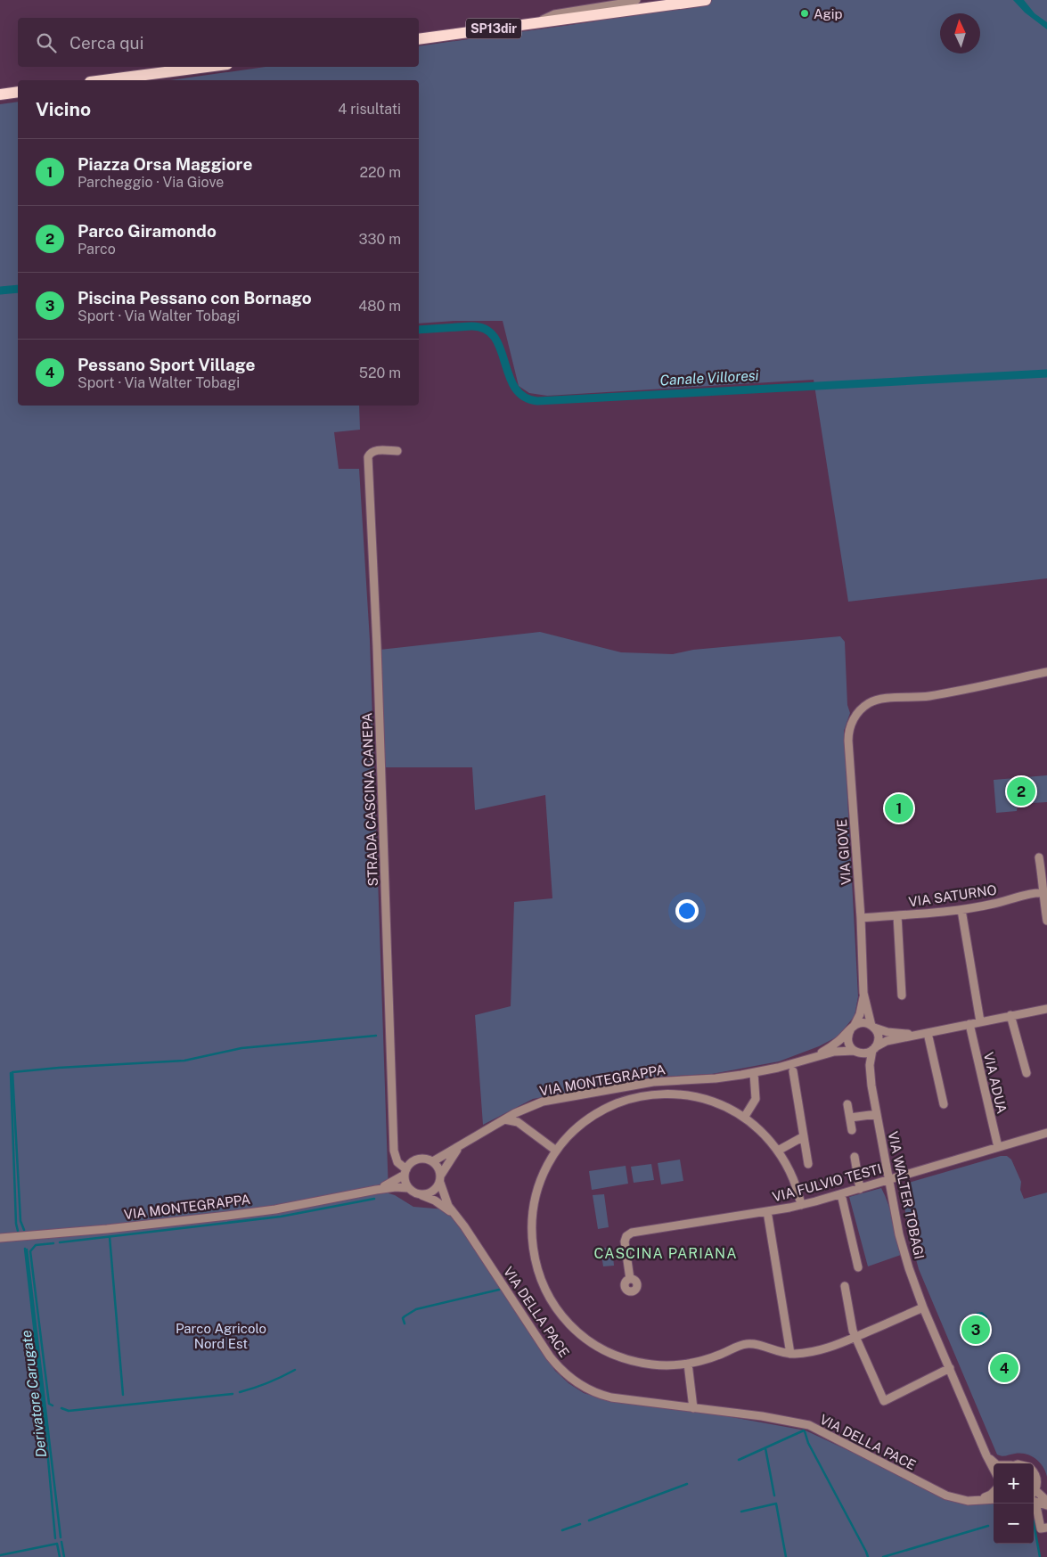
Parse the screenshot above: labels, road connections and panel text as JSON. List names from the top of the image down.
{
  "streets": {
    "main road": ["SP13dir"],
    "street": [
      "STRADA CASCINA CANEPA",
      "VIA GIOVE",
      "VIA SATURNO",
      "VIA MONTEGRAPPA",
      "VIA ADUA",
      "VIA FULVIO TESTI",
      "VIA WALTER TOBAGI",
      "VIA DELLA PACE"
    ]
  },
  "crossings": [
    ["STRADA CASCINA CANEPA", "VIA MONTEGRAPPA"],
    ["STRADA CASCINA CANEPA", "VIA DELLA PACE"],
    ["VIA GIOVE", "VIA SATURNO"],
    ["VIA GIOVE", "VIA MONTEGRAPPA"],
    ["VIA GIOVE", "VIA WALTER TOBAGI"],
    ["VIA MONTEGRAPPA", "VIA WALTER TOBAGI"],
    ["VIA MONTEGRAPPA", "VIA DELLA PACE"],
    ["VIA ADUA", "VIA FULVIO TESTI"],
    ["VIA FULVIO TESTI", "VIA WALTER TOBAGI"]
  ],
  "districts": ["CASCINA PARIANA"],
  "water": ["Canale Villoresi", "Derivatore Carugate"],
  "parks": ["Parco Agricolo Nord Est"],
  "places": ["Agip"],
  "north": "top",
  "page": {
    "search": "Cerca qui",
    "heading": ["Vicino", "4 risultati"],
    "list": [
      {
        "mark": "1",
        "name": "Piazza Orsa Maggiore",
        "note": "Parcheggio · Via Giove",
        "value": "220 m"
      },
      {
        "mark": "2",
        "name": "Parco Giramondo",
        "note": "Parco",
        "value": "330 m"
      },
      {
        "mark": "3",
        "name": "Piscina Pessano con Bornago",
        "note": "Sport · Via Walter Tobagi",
        "value": "480 m"
      },
      {
        "mark": "4",
        "name": "Pessano Sport Village",
        "note": "Sport · Via Walter Tobagi",
        "value": "520 m"
      }
    ],
    "pins": [
      "2",
      "1",
      "3",
      "4"
    ],
    "map_buttons": ["+", "−"]
  }
}
